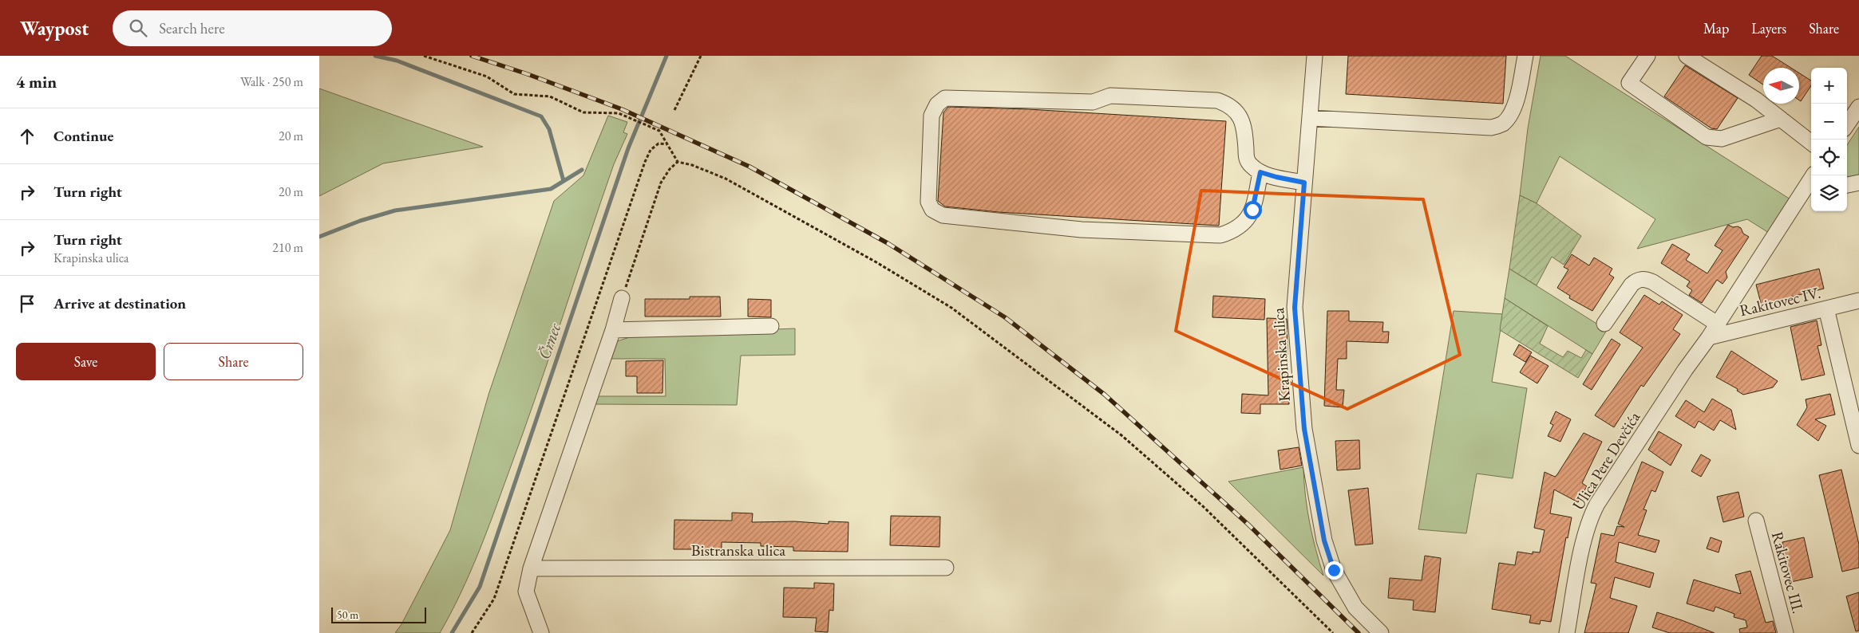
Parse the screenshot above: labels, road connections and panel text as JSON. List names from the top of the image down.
{
  "streets": {
    "street": [
      "Rakitovec IV.",
      "Krapinska ulica",
      "Ulica Pere Devčića",
      "Bistranska ulica",
      "Rakitovec III."
    ]
  },
  "crossings": [
    ["Rakitovec IV.", "Ulica Pere Devčića"]
  ],
  "water": ["Črnec"],
  "scale_bar": "50 m",
  "north": "left",
  "page": {
    "header": "Waypost",
    "search": "Search here",
    "nav": ["Map", "Layers", "Share"],
    "heading": ["4 min", "Walk · 250 m"],
    "map_buttons": ["+", "−"],
    "list": [
      ["Continue", "20 m"],
      ["Turn right", "20 m"],
      ["Turn right", "Krapinska ulica", "210 m"],
      "Arrive at destination"
    ],
    "buttons": ["Save", "Share"],
    "scale": "50 m"
  }
}
